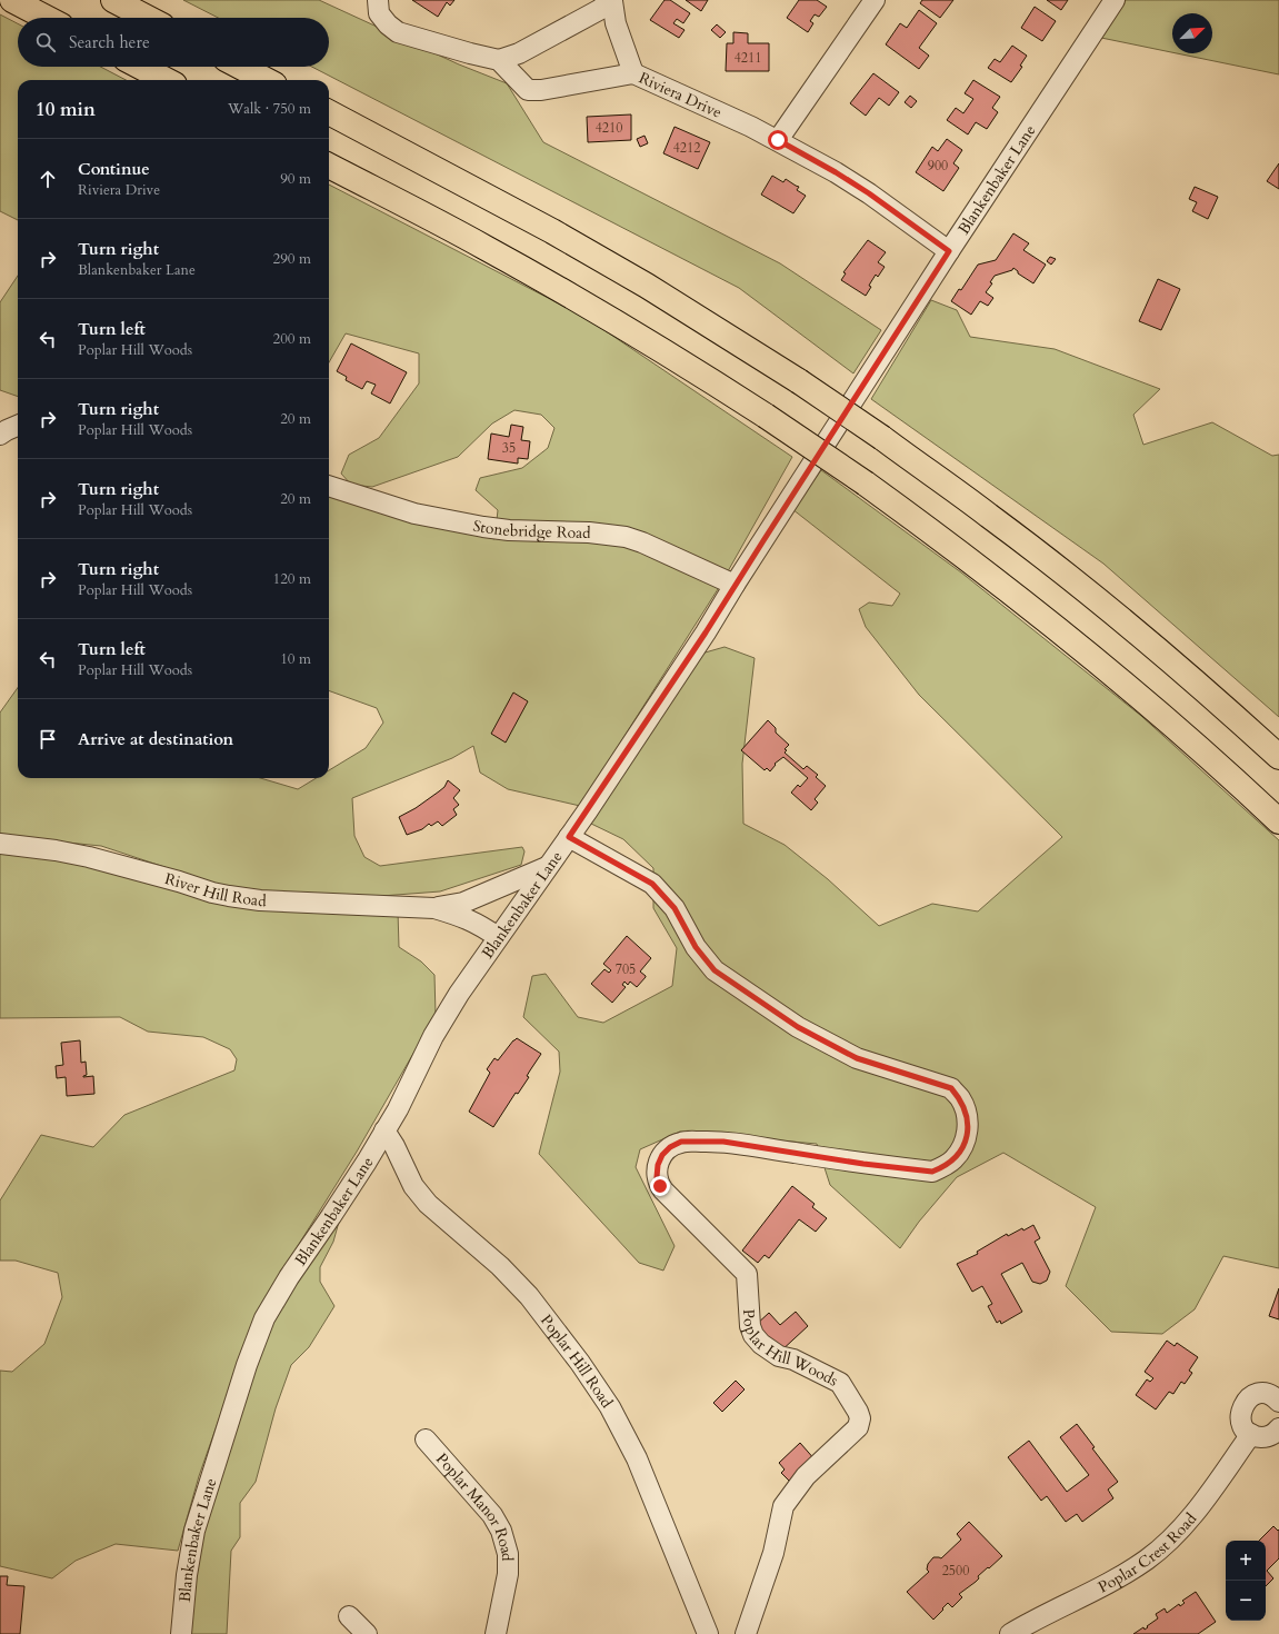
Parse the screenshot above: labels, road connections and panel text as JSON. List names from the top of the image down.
{
  "streets": {
    "street": [
      "Riviera Drive",
      "Blankenbaker Lane",
      "Stonebridge Road",
      "River Hill Road",
      "Poplar Hill Woods",
      "Poplar Hill Road",
      "Poplar Manor Road",
      "Poplar Crest Road"
    ]
  },
  "crossings": [
    ["Riviera Drive", "Blankenbaker Lane"],
    ["Blankenbaker Lane", "Stonebridge Road"],
    ["Blankenbaker Lane", "River Hill Road"],
    ["Blankenbaker Lane", "Poplar Hill Woods"],
    ["Blankenbaker Lane", "Poplar Hill Road"]
  ],
  "house_numbers": [
    "4211",
    "4210",
    "4212",
    "900",
    "35",
    "705",
    "2500"
  ],
  "north": "top right",
  "page": {
    "search": "Search here",
    "heading": ["10 min", "Walk · 750 m"],
    "list": [
      ["Continue", "Riviera Drive", "90 m"],
      ["Turn right", "Blankenbaker Lane", "290 m"],
      ["Turn left", "Poplar Hill Woods", "200 m"],
      ["Turn right", "Poplar Hill Woods", "20 m"],
      ["Turn right", "Poplar Hill Woods", "20 m"],
      ["Turn right", "Poplar Hill Woods", "120 m"],
      ["Turn left", "Poplar Hill Woods", "10 m"],
      "Arrive at destination"
    ],
    "map_buttons": ["+", "−"]
  }
}
